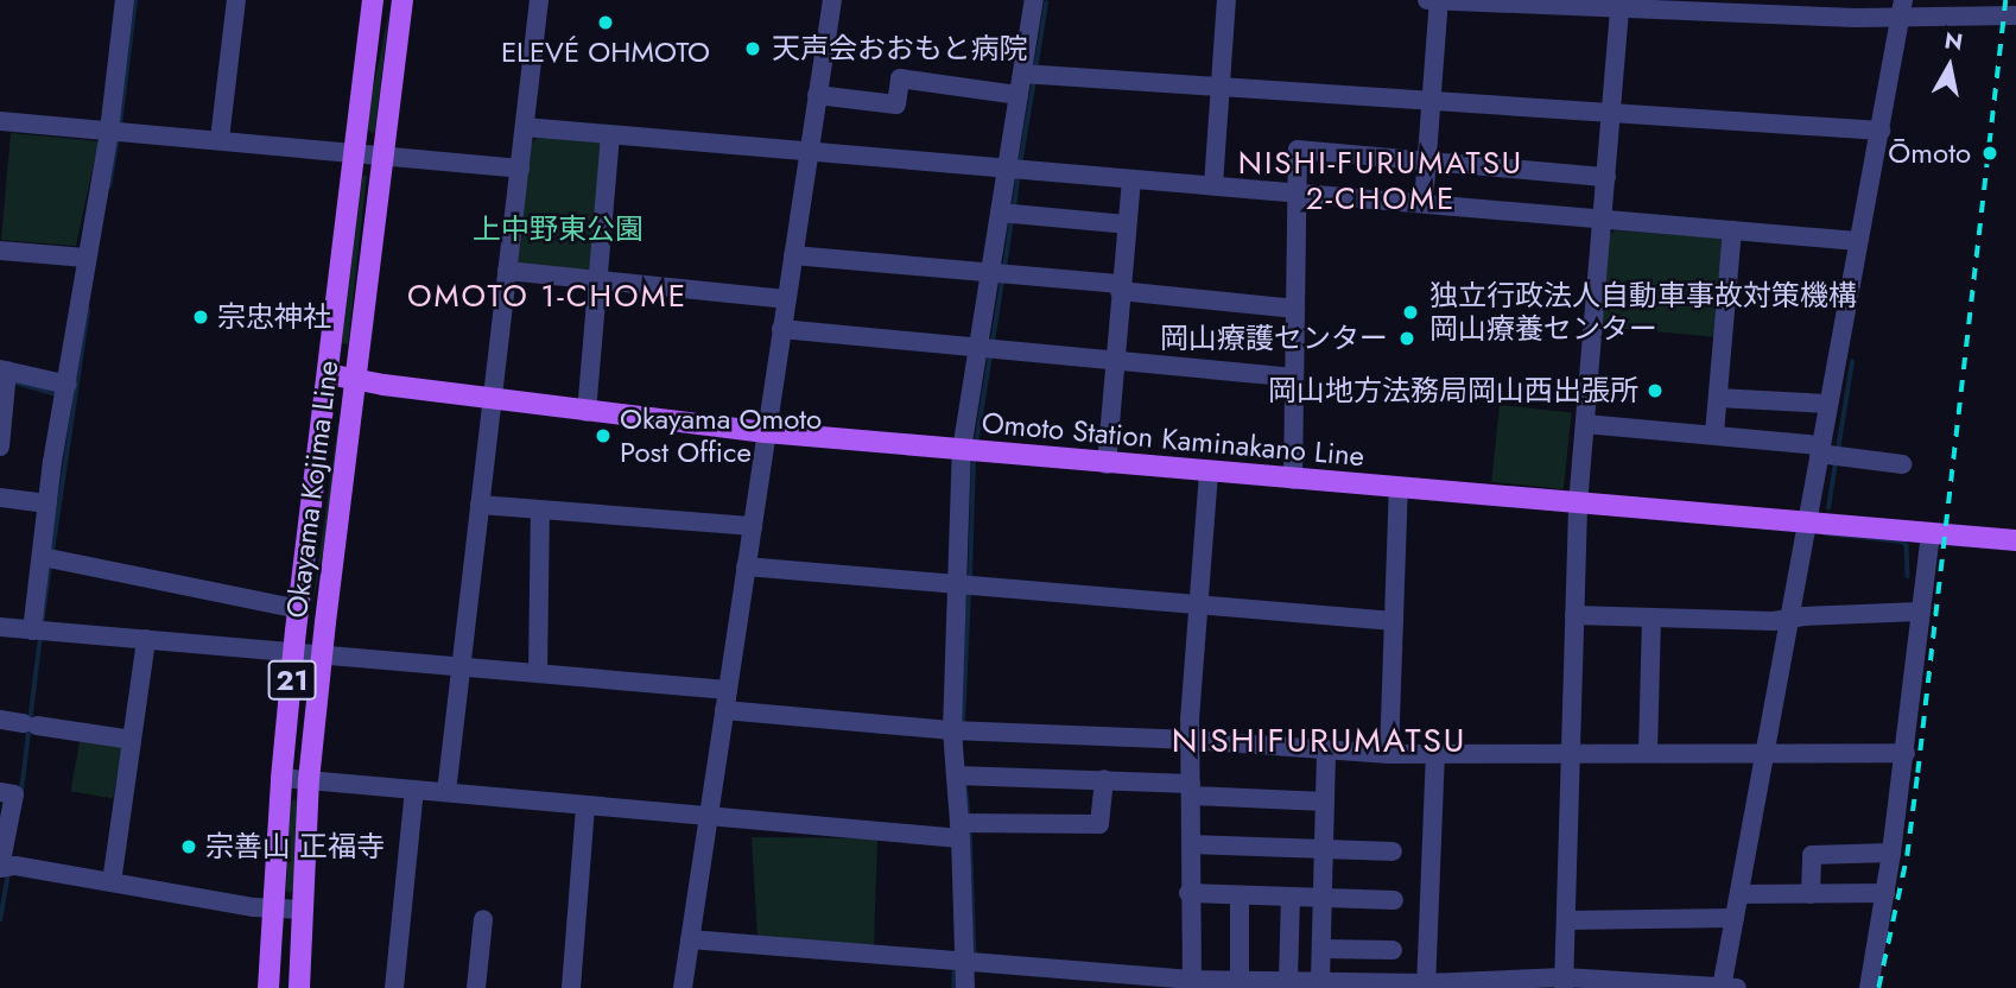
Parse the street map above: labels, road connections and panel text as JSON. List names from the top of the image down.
{
  "streets": {
    "main road": ["Omoto Station Kaminakano Line", "Okayama Kojima Line", "21"]
  },
  "crossings": [
    ["Omoto Station Kaminakano Line", "Okayama Kojima Line"]
  ],
  "districts": ["NISHI-FURUMATSU 2-CHOME", "OMOTO 1-CHOME", "NISHIFURUMATSU"],
  "parks": ["上中野東公園"],
  "places": [
    "ELEVÉ OHMOTO",
    "天声会おおもと病院",
    "Ōmoto",
    "独立行政法人自動車事故対策機構 岡山療養センター",
    "宗忠神社",
    "岡山療護センター",
    "岡山地方法務局岡山西出張所",
    "Okayama Omoto Post Office",
    "宗善山 正福寺"
  ],
  "north": "top"
}
